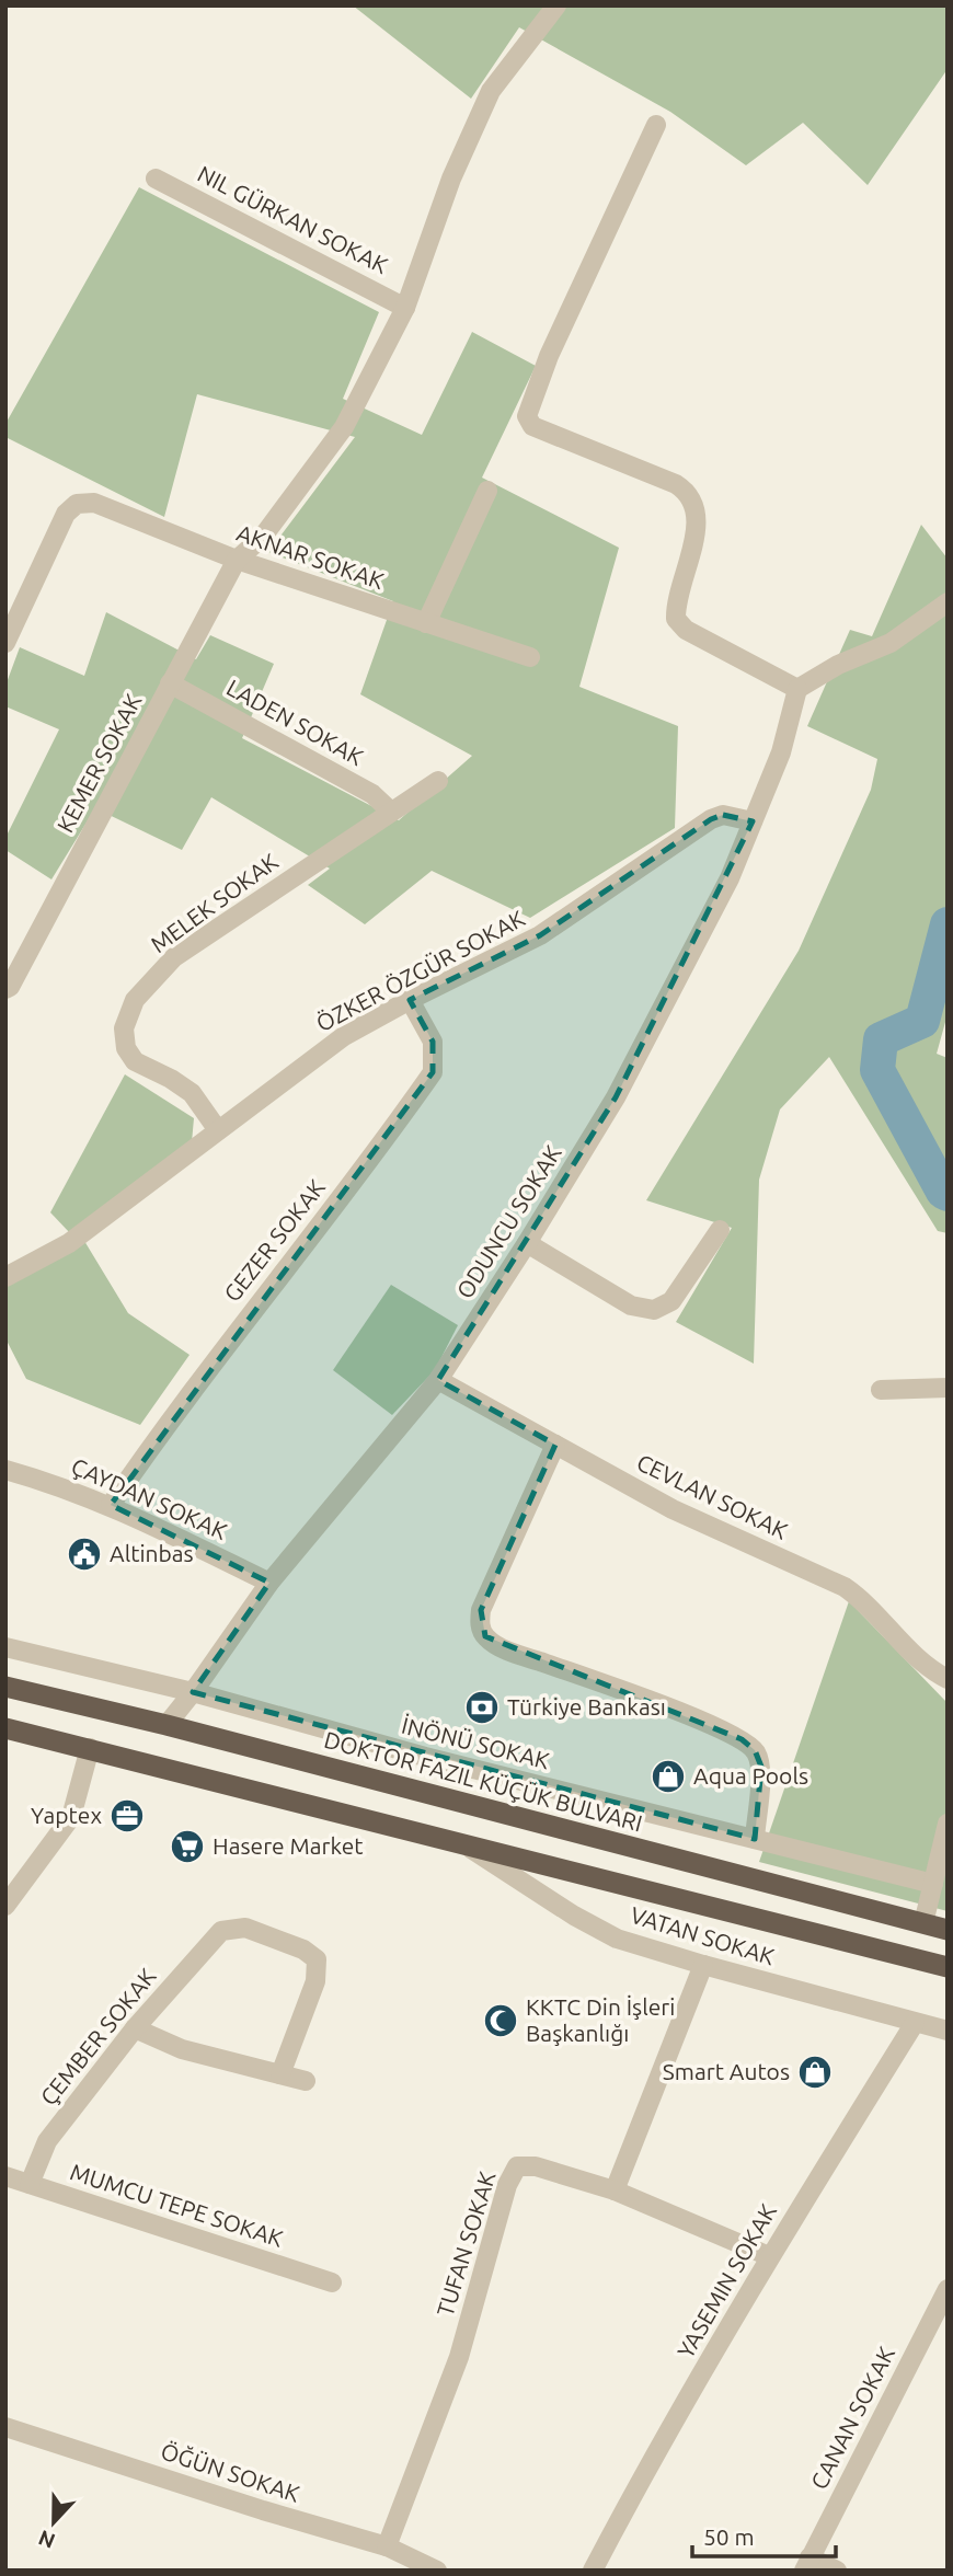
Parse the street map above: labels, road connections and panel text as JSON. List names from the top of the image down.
{
  "streets": {
    "street": [
      "NIL GÜRKAN SOKAK",
      "AKNAR SOKAK",
      "LADEN SOKAK",
      "KEMER SOKAK",
      "MELEK SOKAK",
      "ÖZKER ÖZGÜR SOKAK",
      "ODUNCU SOKAK",
      "GEZER SOKAK",
      "CEVLAN SOKAK",
      "ÇAYDAN SOKAK",
      "İNÖNÜ SOKAK",
      "VATAN SOKAK",
      "ÇEMBER SOKAK",
      "MUMCU TEPE SOKAK",
      "TUFAN SOKAK",
      "YASEMIN SOKAK",
      "CANAN SOKAK",
      "ÖĞÜN SOKAK"
    ]
  },
  "crossings": [
    ["NIL GÜRKAN SOKAK", "KEMER SOKAK"],
    ["AKNAR SOKAK", "KEMER SOKAK"],
    ["LADEN SOKAK", "KEMER SOKAK"],
    ["LADEN SOKAK", "MELEK SOKAK"],
    ["MELEK SOKAK", "ÖZKER ÖZGÜR SOKAK"],
    ["ÖZKER ÖZGÜR SOKAK", "ODUNCU SOKAK"],
    ["ÖZKER ÖZGÜR SOKAK", "GEZER SOKAK"],
    ["ODUNCU SOKAK", "CEVLAN SOKAK"],
    ["ODUNCU SOKAK", "ÇAYDAN SOKAK"],
    ["ODUNCU SOKAK", "İNÖNÜ SOKAK"],
    ["GEZER SOKAK", "ÇAYDAN SOKAK"],
    ["VATAN SOKAK", "YASEMIN SOKAK"],
    ["ÇEMBER SOKAK", "MUMCU TEPE SOKAK"],
    ["TUFAN SOKAK", "YASEMIN SOKAK"],
    ["TUFAN SOKAK", "ÖĞÜN SOKAK"]
  ],
  "places": {
    "public building": ["Altinbas"],
    "bank": ["Türkiye Bankası"],
    "shop": ["Aqua Pools", "Smart Autos"],
    "office": ["Yaptex"],
    "supermarket": ["Hasere Market"],
    "mosque": ["KKTC Din İşleri Başkanlığı"]
  },
  "scale_bar": "50 m",
  "north": "bottom"
}
